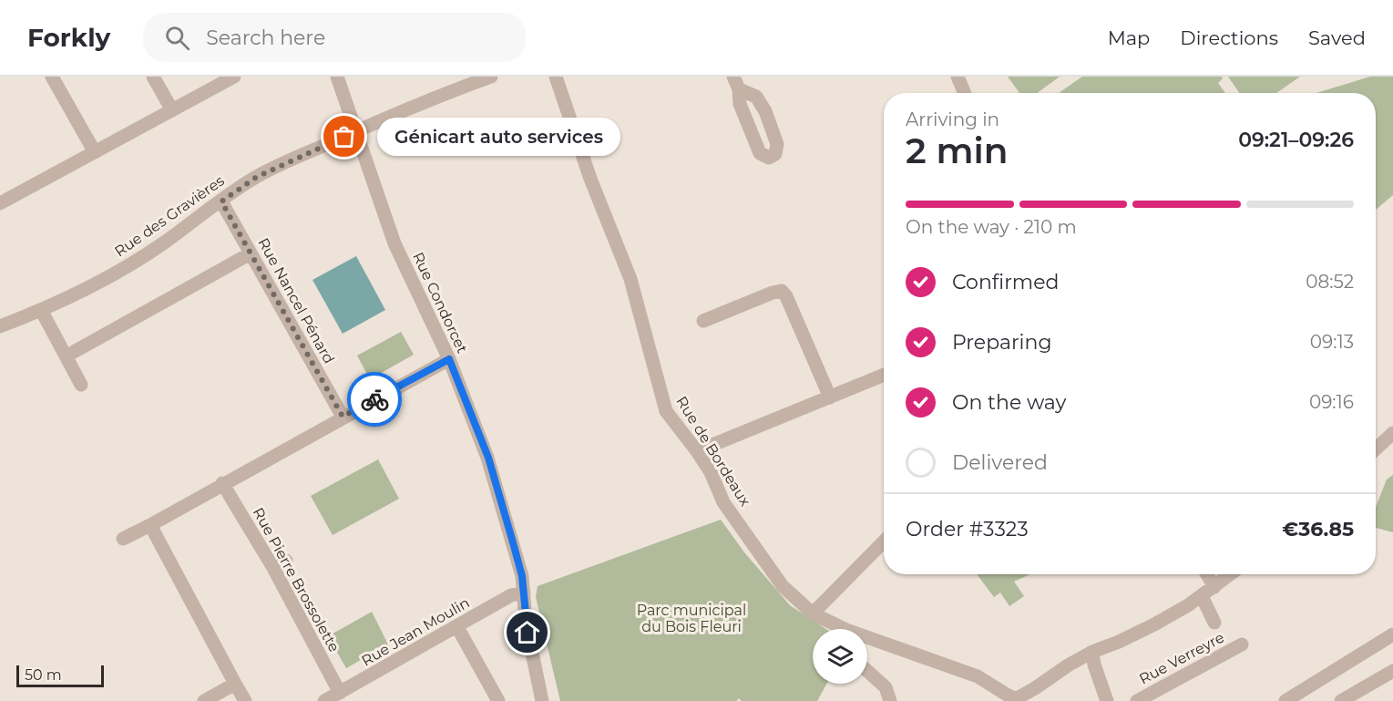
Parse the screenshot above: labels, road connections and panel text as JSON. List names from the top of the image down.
{
  "streets": {
    "street": [
      "Rue des Gravières",
      "Rue Nancel Pénard",
      "Rue Condorcet",
      "Rue de Bordeaux",
      "Rue Pierre Brossolette",
      "Rue Jean Moulin",
      "Rue Verreyre"
    ]
  },
  "crossings": [
    ["Rue des Gravières", "Rue Nancel Pénard"],
    ["Rue des Gravières", "Rue Condorcet"],
    ["Rue Condorcet", "Rue Jean Moulin"],
    ["Rue Pierre Brossolette", "Rue Jean Moulin"]
  ],
  "parks": ["Parc municipal du Bois Fleuri"],
  "places": ["Génicart auto services"],
  "scale_bar": "50 m",
  "page": {
    "header": "Forkly",
    "search": "Search here",
    "nav": ["Map", "Directions", "Saved"],
    "heading": ["2 min", "Arriving in", "09:21–09:26"],
    "panel": ["Order #3323", "€36.85"],
    "bubble": "Génicart auto services",
    "bar": "On the way · 210 m",
    "list": [
      ["Confirmed", "08:52"],
      ["Preparing", "09:13"],
      ["On the way", "09:16"],
      "Delivered"
    ],
    "scale": "50 m"
  }
}
